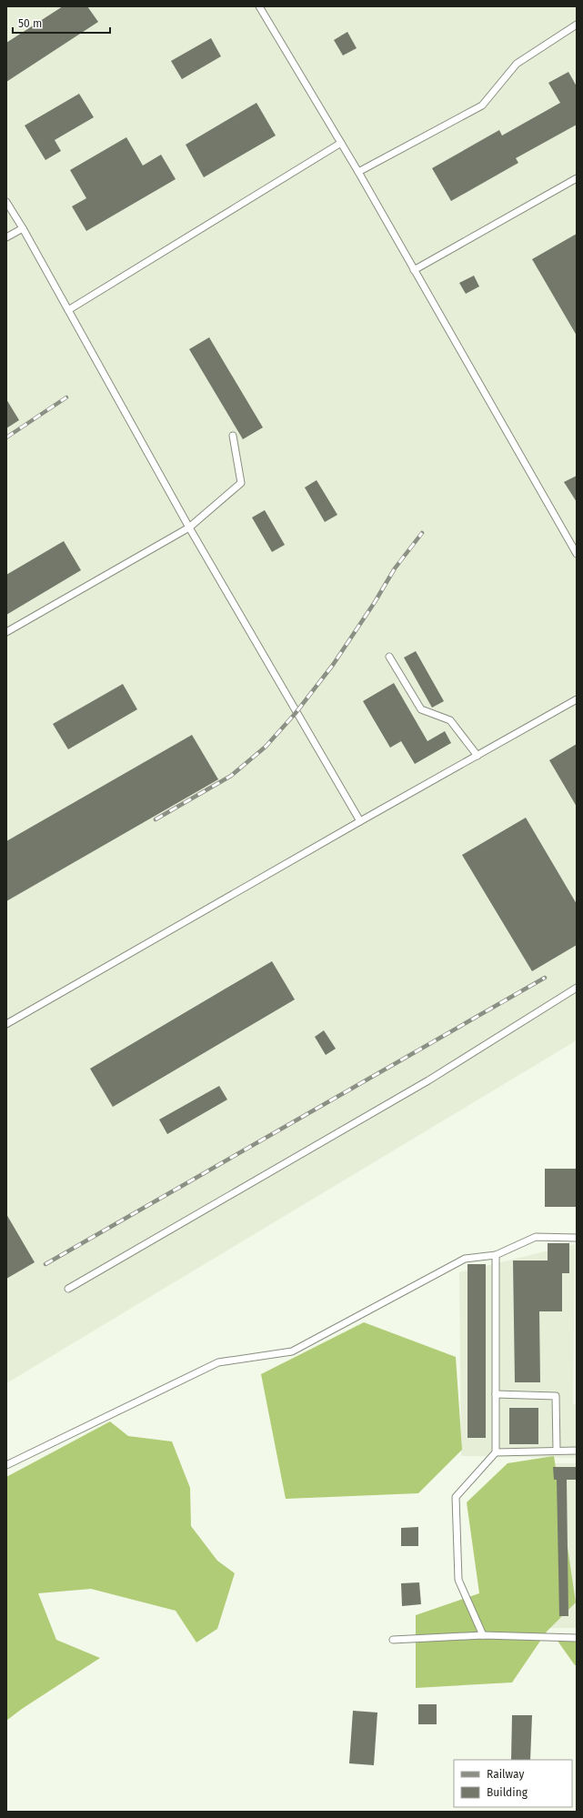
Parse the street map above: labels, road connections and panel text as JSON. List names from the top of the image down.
{
  "legend": ["Railway", "Building"],
  "scale_bar": "50 m"
}
